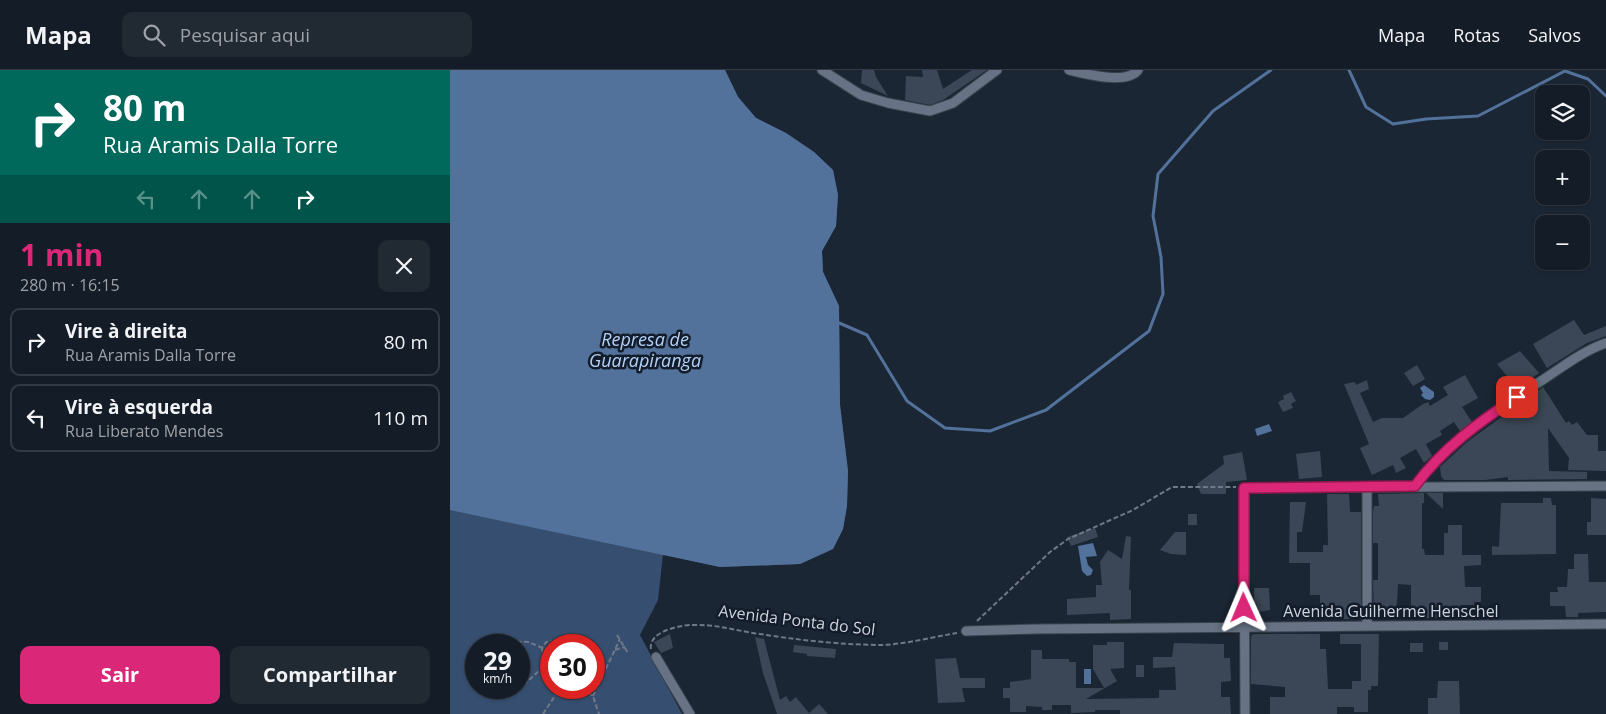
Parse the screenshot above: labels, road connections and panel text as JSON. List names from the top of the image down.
{
  "streets": {
    "street": ["Avenida Guilherme Henschel"],
    "path": ["Avenida Ponta do Sol"]
  },
  "crossings": [
    ["Avenida Guilherme Henschel", "Avenida Ponta do Sol"]
  ],
  "water": ["Represa de Guarapiranga"],
  "page": {
    "header": "Mapa",
    "search": "Pesquisar aqui",
    "nav": ["Mapa", "Rotas", "Salvos"],
    "turn": ["80 m", "Rua Aramis Dalla Torre"],
    "map_buttons": ["+", "−"],
    "heading": ["1 min", "280 m · 16:15"],
    "list": [
      {
        "name": "Vire à direita",
        "note": "Rua Aramis Dalla Torre",
        "value": "80 m"
      },
      {
        "name": "Vire à esquerda",
        "note": "Rua Liberato Mendes",
        "value": "110 m"
      }
    ],
    "speed": "29 km/h",
    "limit": "30",
    "buttons": ["Sair", "Compartilhar"]
  }
}
